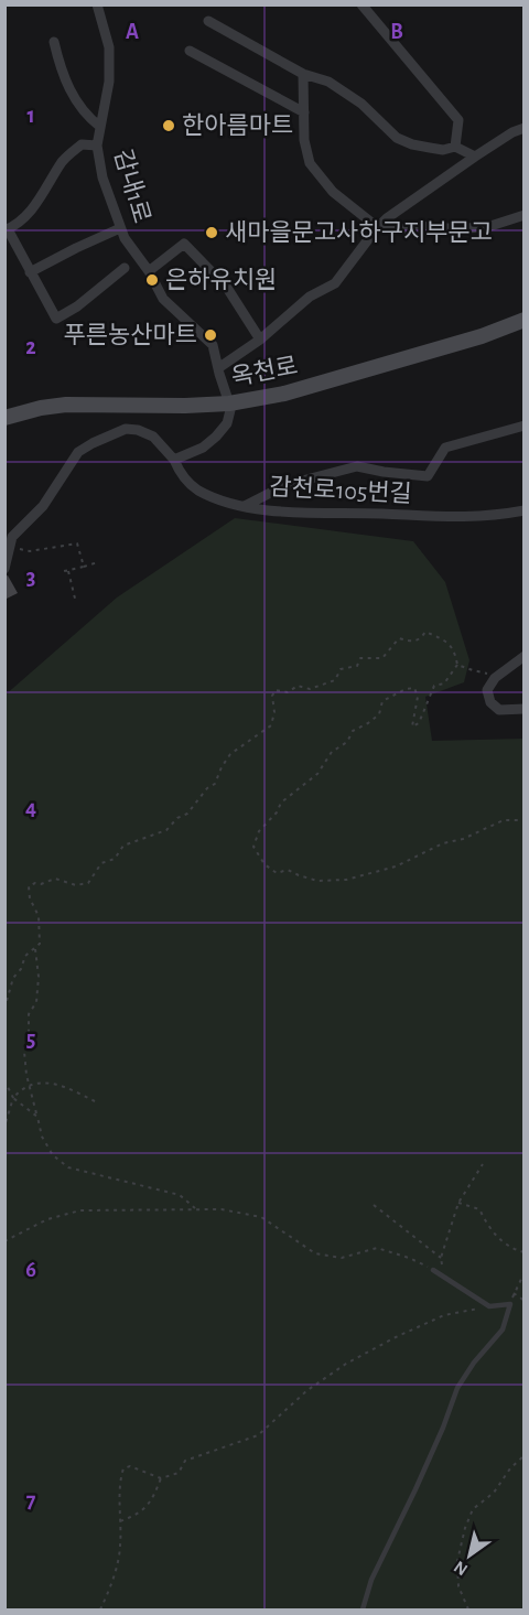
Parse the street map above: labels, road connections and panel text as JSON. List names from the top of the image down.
{
  "streets": {
    "street": ["감내1로", "옥천로", "감천로105번길"]
  },
  "crossings": [
    ["감내1로", "옥천로"]
  ],
  "places": [
    "한아름마트",
    "새마을문고사하구지부문고",
    "은하유치원",
    "푸른농산마트"
  ],
  "north": "bottom left",
  "grid": {
    "columns": ["A", "B"],
    "rows": [
      "1",
      "2",
      "3",
      "4",
      "5",
      "6",
      "7"
    ]
  }
}
